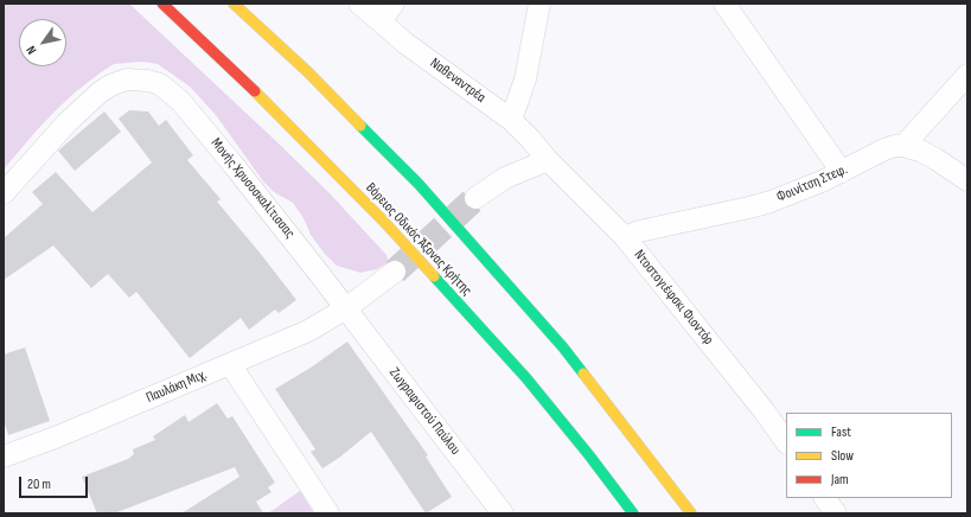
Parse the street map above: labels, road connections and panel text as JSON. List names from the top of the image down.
{
  "streets": {
    "highway": ["Βόρειος Οδικός Άξονας Κρήτης"],
    "street": [
      "Ναθεναντρέα",
      "Φοινίτση Στεφ.",
      "Μονής Χρυσοσκαλίτισσας",
      "Ντοστογιέφσκι Φιοντόρ",
      "Παυλάκη Μιχ.",
      "Ζωγραφιστού Παύλου"
    ]
  },
  "crossings": [
    ["Ναθεναντρέα", "Ντοστογιέφσκι Φιοντόρ"],
    ["Φοινίτση Στεφ.", "Ντοστογιέφσκι Φιοντόρ"],
    ["Μονής Χρυσοσκαλίτισσας", "Παυλάκη Μιχ."],
    ["Μονής Χρυσοσκαλίτισσας", "Ζωγραφιστού Παύλου"],
    ["Παυλάκη Μιχ.", "Ζωγραφιστού Παύλου"]
  ],
  "legend": ["Fast", "Slow", "Jam"],
  "scale_bar": "20 m",
  "north": "bottom left"
}
